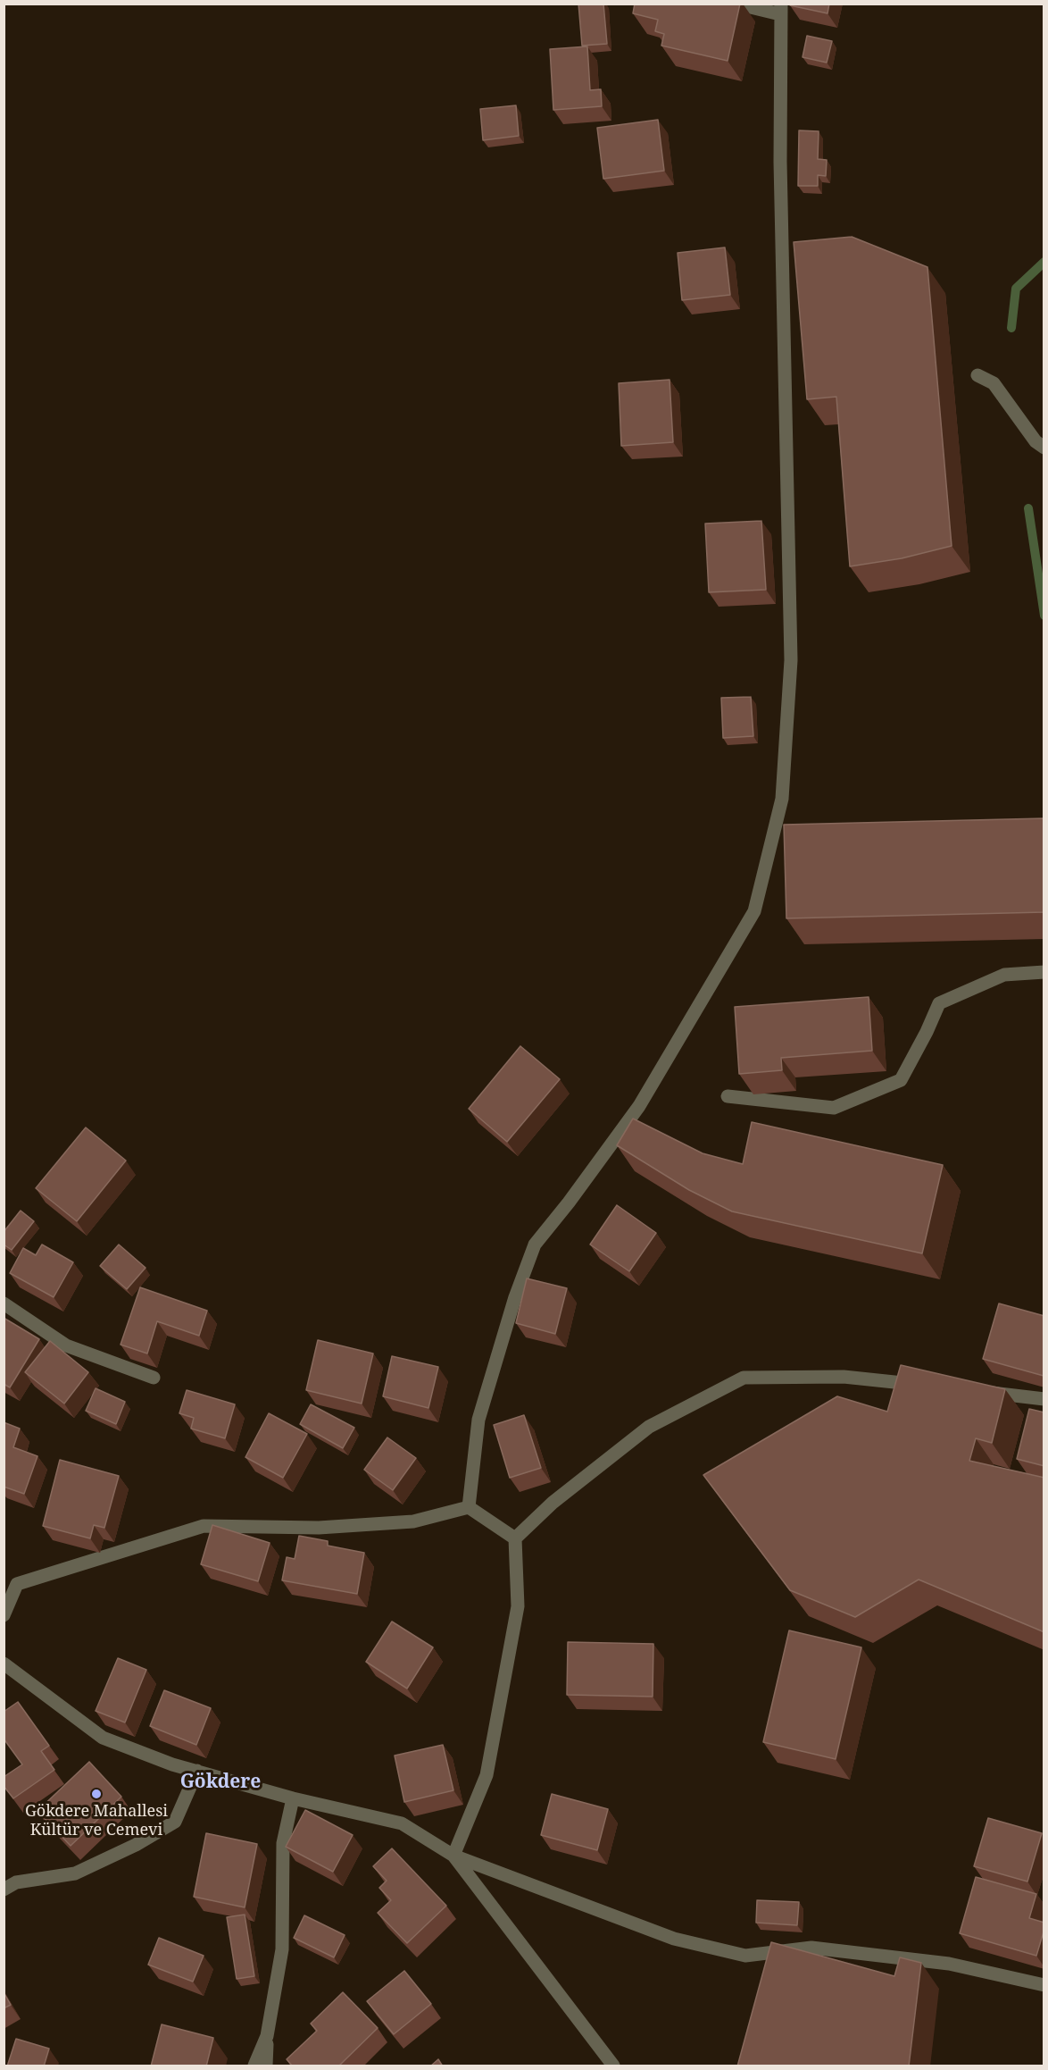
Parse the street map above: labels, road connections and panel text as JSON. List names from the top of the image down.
{
  "districts": ["Gökdere"],
  "places": ["Gökdere Mahallesi Kültür ve Cemevi"]
}
